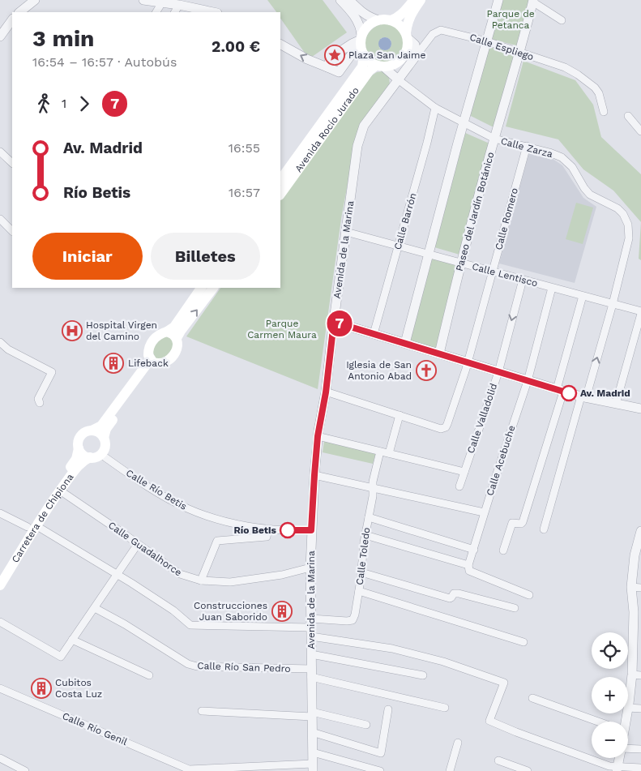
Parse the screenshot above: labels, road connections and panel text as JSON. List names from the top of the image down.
{
  "streets": {
    "main road": ["Avenida Rocío Jurado", "Carretera de Chipiona"],
    "street": [
      "Calle Espliego",
      "Calle Zarza",
      "Paseo del Jardín Botánico",
      "Calle Romero",
      "Calle Barrón",
      "Avenida de la Marina",
      "Calle Lentisco",
      "Calle Valladolid",
      "Calle Acebuche",
      "Calle Río Betis",
      "Calle Guadalhorce",
      "Calle Toledo",
      "Calle Río San Pedro",
      "Calle Río Genil"
    ]
  },
  "crossings": [
    ["Calle Espliego", "Calle Zarza"],
    ["Calle Espliego", "Paseo del Jardín Botánico"],
    ["Calle Espliego", "Avenida de la Marina"],
    ["Avenida Rocío Jurado", "Calle Zarza"],
    ["Calle Zarza", "Paseo del Jardín Botánico"],
    ["Calle Zarza", "Calle Romero"],
    ["Calle Zarza", "Calle Barrón"],
    ["Calle Zarza", "Avenida de la Marina"],
    ["Calle Zarza", "Calle Lentisco"],
    ["Paseo del Jardín Botánico", "Calle Lentisco"],
    ["Calle Romero", "Calle Lentisco"],
    ["Calle Barrón", "Calle Lentisco"],
    ["Avenida de la Marina", "Calle Lentisco"],
    ["Avenida de la Marina", "Calle Río Betis"],
    ["Avenida de la Marina", "Calle Guadalhorce"],
    ["Avenida de la Marina", "Calle Toledo"],
    ["Avenida de la Marina", "Calle Río San Pedro"],
    ["Avenida de la Marina", "Calle Río Genil"],
    ["Calle Lentisco", "Calle Valladolid"],
    ["Calle Lentisco", "Calle Acebuche"],
    ["Calle Río Betis", "Carretera de Chipiona"],
    ["Carretera de Chipiona", "Calle Guadalhorce"]
  ],
  "parks": ["Parque de Petanca", "Parque Carmen Maura"],
  "places": {
    "place": ["Plaza San Jaime"],
    "hospital": ["Hospital Virgen del Camino"],
    "building": ["Lifeback", "Construcciones Juan Saborido", "Cubitos Costa Luz"],
    "church": ["Iglesia de San Antonio Abad"],
    "other": ["Av. Madrid", "Río Betis"]
  },
  "lines": ["bus line 7"],
  "page": {
    "on_map": "7",
    "heading": ["3 min", "16:54 – 16:57 · Autobús", "2.00 €"],
    "legs": ["1", "7"],
    "list": [
      {
        "name": "Av. Madrid",
        "value": "16:55"
      },
      {
        "name": "Río Betis",
        "value": "16:57"
      }
    ],
    "buttons": ["Iniciar", "Billetes"],
    "map_buttons": ["+", "−"]
  }
}
